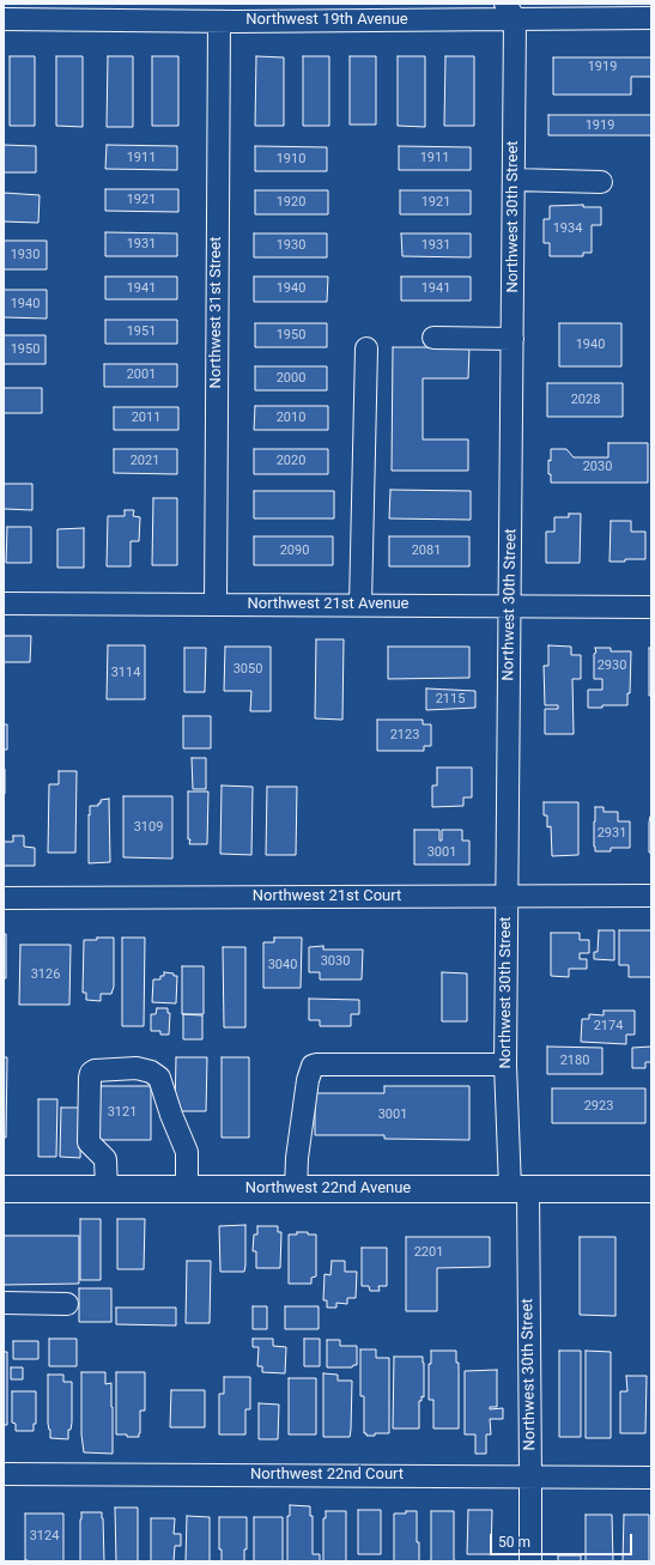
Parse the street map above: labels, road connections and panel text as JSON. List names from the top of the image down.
{
  "streets": {
    "main road": ["Northwest 22nd Avenue"],
    "street": [
      "Northwest 19th Avenue",
      "Northwest 30th Street",
      "Northwest 31st Street",
      "Northwest 21st Avenue",
      "Northwest 21st Court",
      "Northwest 22nd Court"
    ]
  },
  "crossings": [
    ["Northwest 19th Avenue", "Northwest 30th Street"],
    ["Northwest 19th Avenue", "Northwest 31st Street"],
    ["Northwest 30th Street", "Northwest 21st Avenue"],
    ["Northwest 30th Street", "Northwest 21st Court"],
    ["Northwest 30th Street", "Northwest 22nd Avenue"],
    ["Northwest 30th Street", "Northwest 22nd Court"],
    ["Northwest 31st Street", "Northwest 21st Avenue"]
  ],
  "house_numbers": [
    "1919",
    "1919",
    "1911",
    "1911",
    "1910",
    "1921",
    "1920",
    "1921",
    "1934",
    "1931",
    "1930",
    "1931",
    "1930",
    "1941",
    "1940",
    "1941",
    "1940",
    "1951",
    "1950",
    "1940",
    "1950",
    "2001",
    "2000",
    "2028",
    "2011",
    "2010",
    "2021",
    "2020",
    "2030",
    "2090",
    "2081",
    "2930",
    "3050",
    "3114",
    "2115",
    "2123",
    "3109",
    "2931",
    "3001",
    "3030",
    "3040",
    "3126",
    "2174",
    "2180",
    "2923",
    "3121",
    "3001",
    "2201",
    "3124"
  ],
  "scale_bar": "50 m"
}
